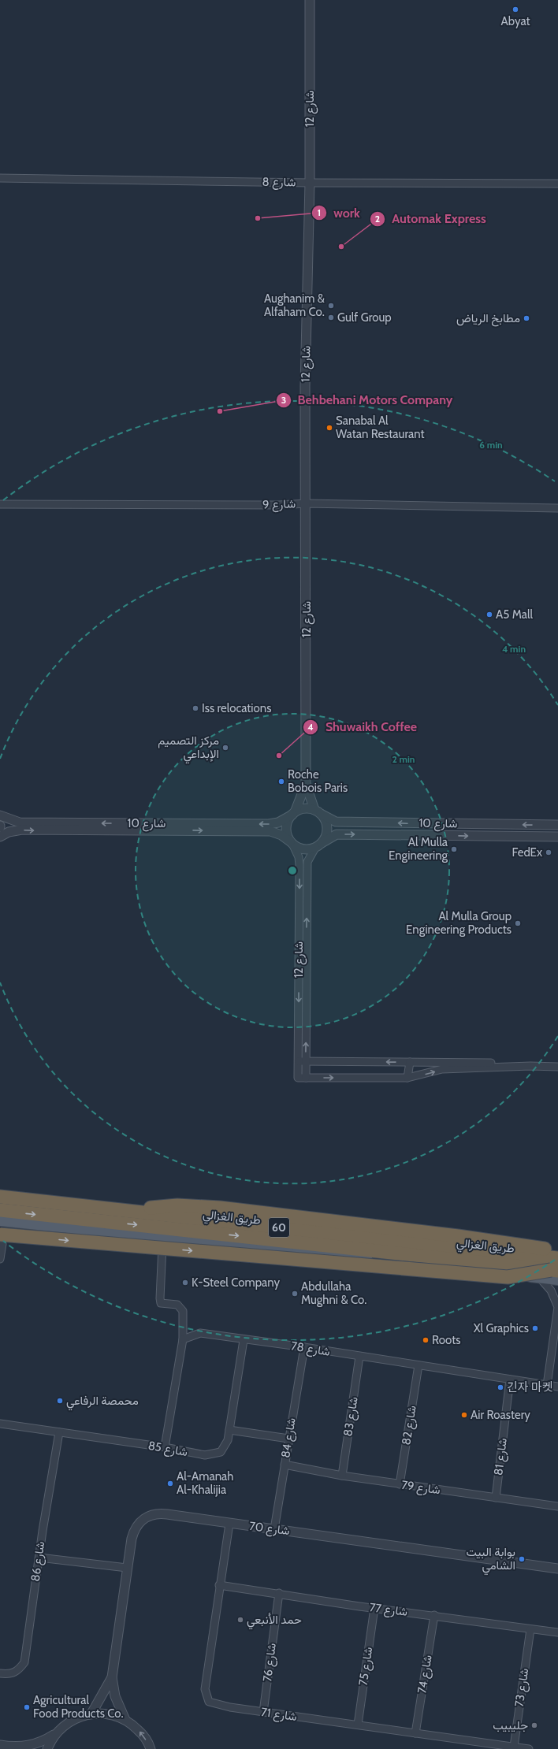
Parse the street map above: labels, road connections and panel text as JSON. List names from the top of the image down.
{
  "streets": {
    "highway": ["طريق الغزالي", "60"],
    "street": [
      "شارع 12",
      "شارع 8",
      "شارع 9",
      "شارع 10",
      "شارع 78",
      "شارع 83",
      "شارع 82",
      "شارع 84",
      "شارع 85",
      "شارع 81",
      "شارع 79",
      "شارع 70",
      "شارع 86",
      "شارع 77",
      "شارع 76",
      "شارع 75",
      "شارع 74",
      "شارع 73",
      "شارع 71"
    ]
  },
  "crossings": [
    ["شارع 12", "شارع 8"],
    ["شارع 12", "شارع 9"],
    ["شارع 12", "شارع 10"],
    ["شارع 78", "شارع 83"],
    ["شارع 78", "شارع 82"],
    ["شارع 78", "شارع 84"],
    ["شارع 78", "شارع 85"],
    ["شارع 78", "شارع 81"],
    ["شارع 83", "شارع 79"],
    ["شارع 82", "شارع 79"],
    ["شارع 84", "شارع 79"],
    ["شارع 84", "شارع 70"],
    ["شارع 85", "شارع 86"],
    ["شارع 81", "شارع 79"],
    ["شارع 70", "شارع 71"],
    ["شارع 77", "شارع 76"],
    ["شارع 77", "شارع 75"],
    ["شارع 77", "شارع 74"],
    ["شارع 77", "شارع 73"],
    ["شارع 77", "شارع 71"],
    ["شارع 76", "شارع 71"],
    ["شارع 75", "شارع 71"],
    ["شارع 74", "شارع 71"],
    ["شارع 73", "شارع 71"]
  ],
  "places": [
    "Abyat",
    "work",
    "Automak Express",
    "Aughanim & Alfaham Co.",
    "Gulf Group",
    "مطابخ الرياض",
    "Behbehani Motors Company",
    "Sanabal Al Watan Restaurant",
    "A5 Mall",
    "Iss relocations",
    "مركز التصميم الإبداعي",
    "Shuwaikh Coffee",
    "Roche Bobois Paris",
    "Al Mulla Engineering",
    "FedEx",
    "Al Mulla Group Engineering Products",
    "K-Steel Company",
    "Abdullaha Mughni & Co.",
    "Xl Graphics",
    "Roots",
    "긴자 마켓",
    "محمصة الرفاعي",
    "Air Roastery",
    "Al-Amanah Al-Khalijia",
    "بوابة البيت الشامي",
    "حمد الأنبعي",
    "Agricultural Food Products Co.",
    "جليبيب"
  ],
  "rings": ["6 min", "4 min", "2 min"]
}
